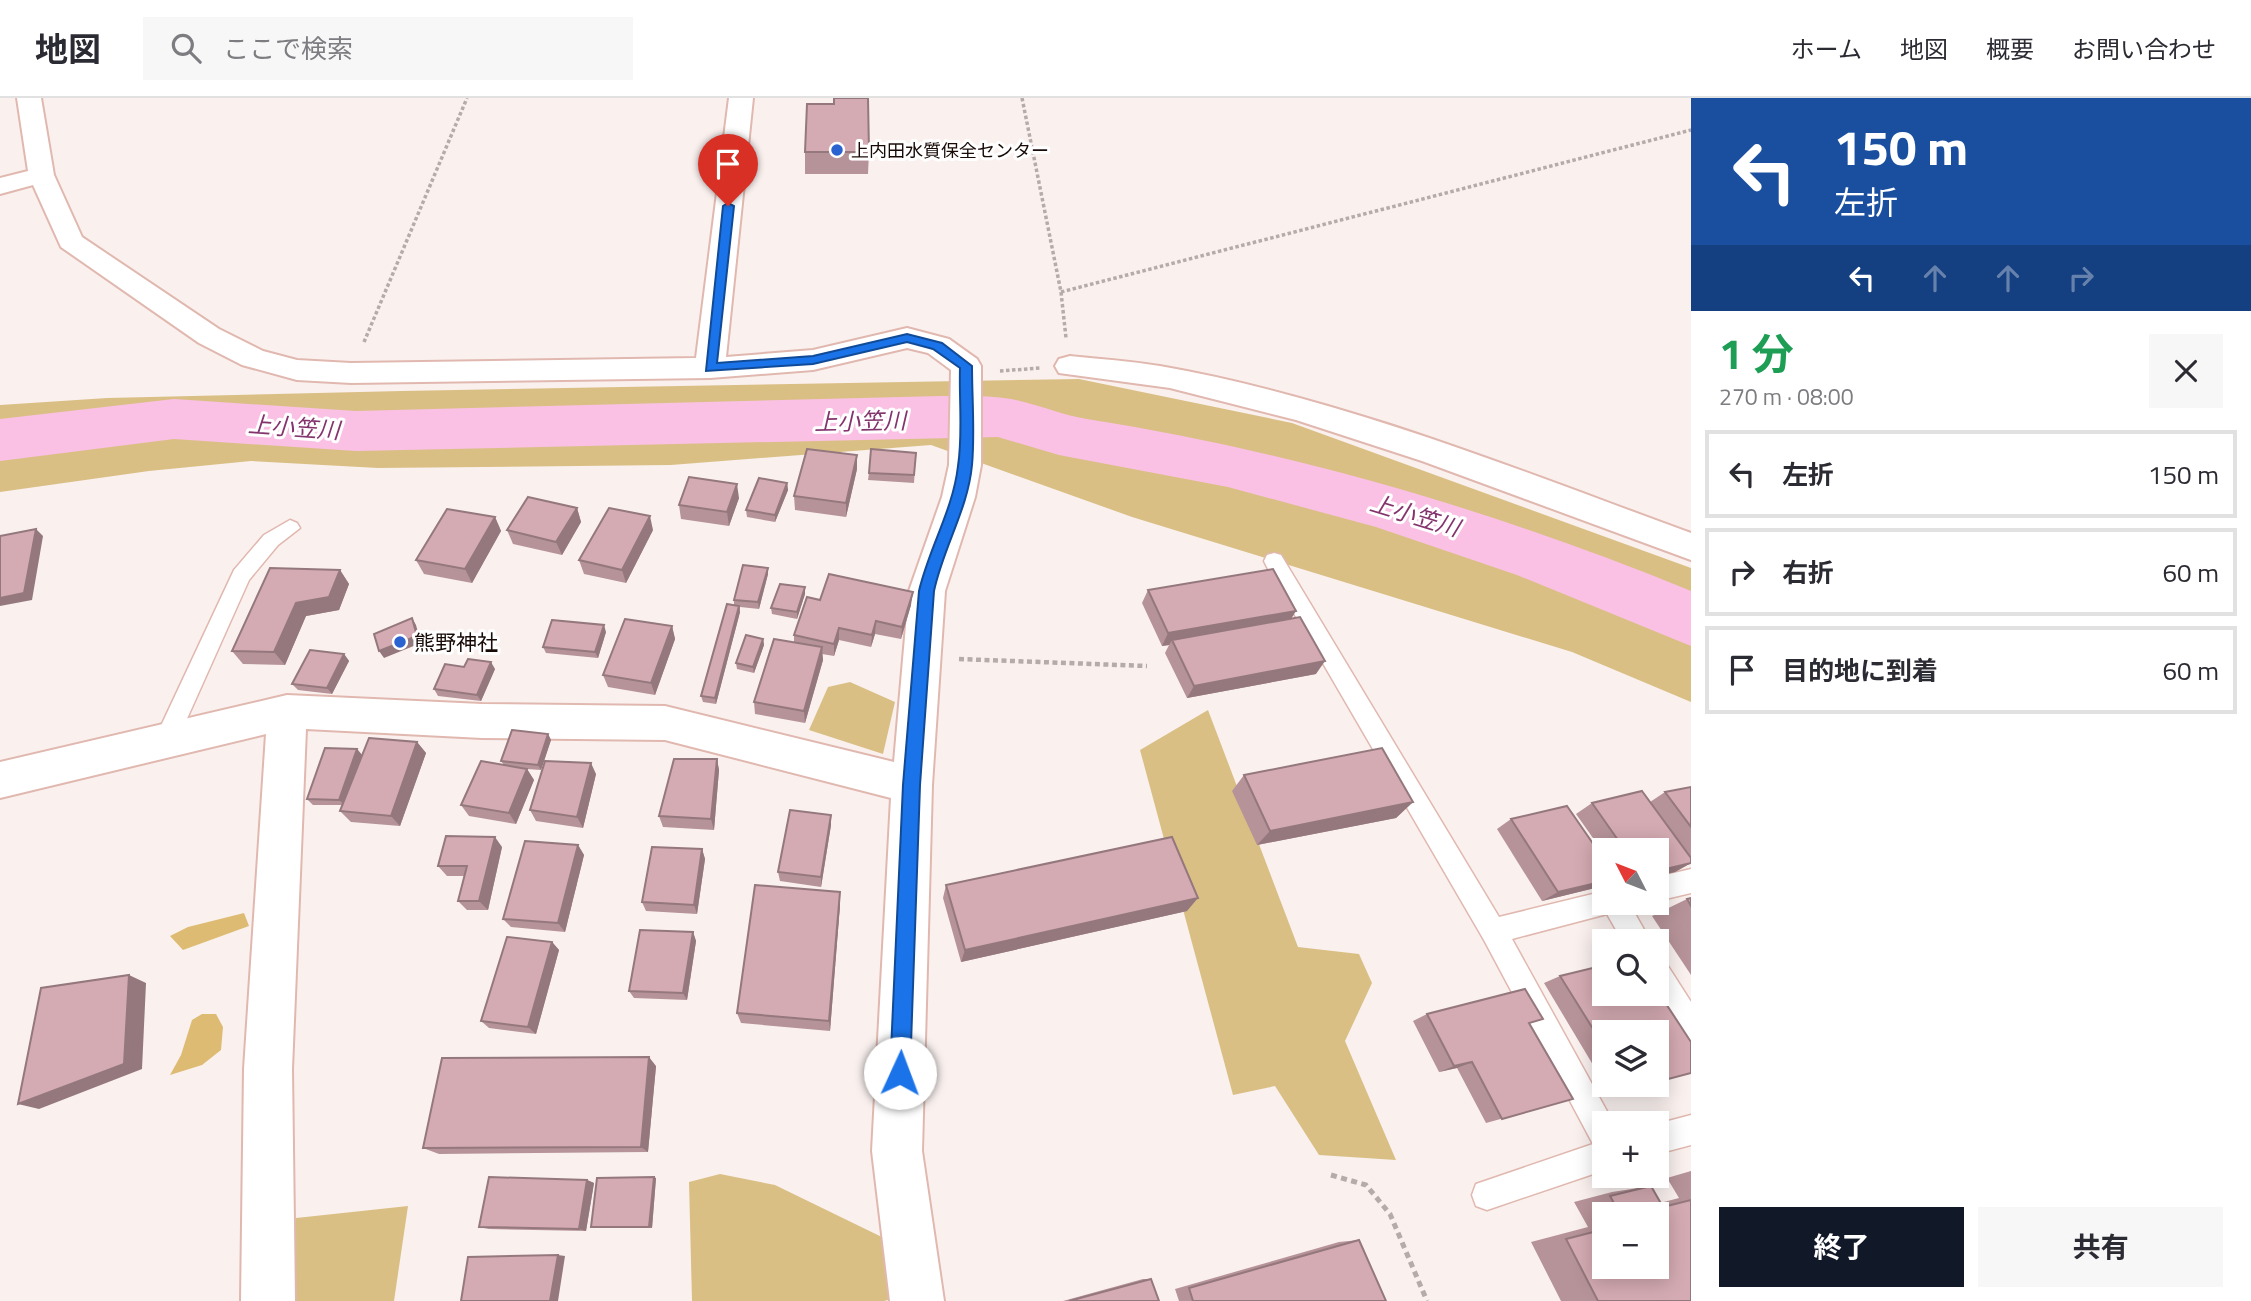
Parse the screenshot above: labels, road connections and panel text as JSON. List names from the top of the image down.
{
  "water": ["上小笠川"],
  "places": ["上内田水質保全センター", "熊野神社"],
  "north": "top left",
  "page": {
    "header": "地図",
    "search": "ここで検索",
    "nav": [
      "ホーム",
      "地図",
      "概要",
      "お問い合わせ"
    ],
    "turn": ["150 m", "左折"],
    "heading": ["1 分", "270 m · 08:00"],
    "list": [
      {
        "name": "左折",
        "value": "150 m"
      },
      {
        "name": "右折",
        "value": "60 m"
      },
      {
        "name": "目的地に到着",
        "value": "60 m"
      }
    ],
    "map_buttons": ["+", "−"],
    "buttons": ["終了", "共有"]
  }
}
